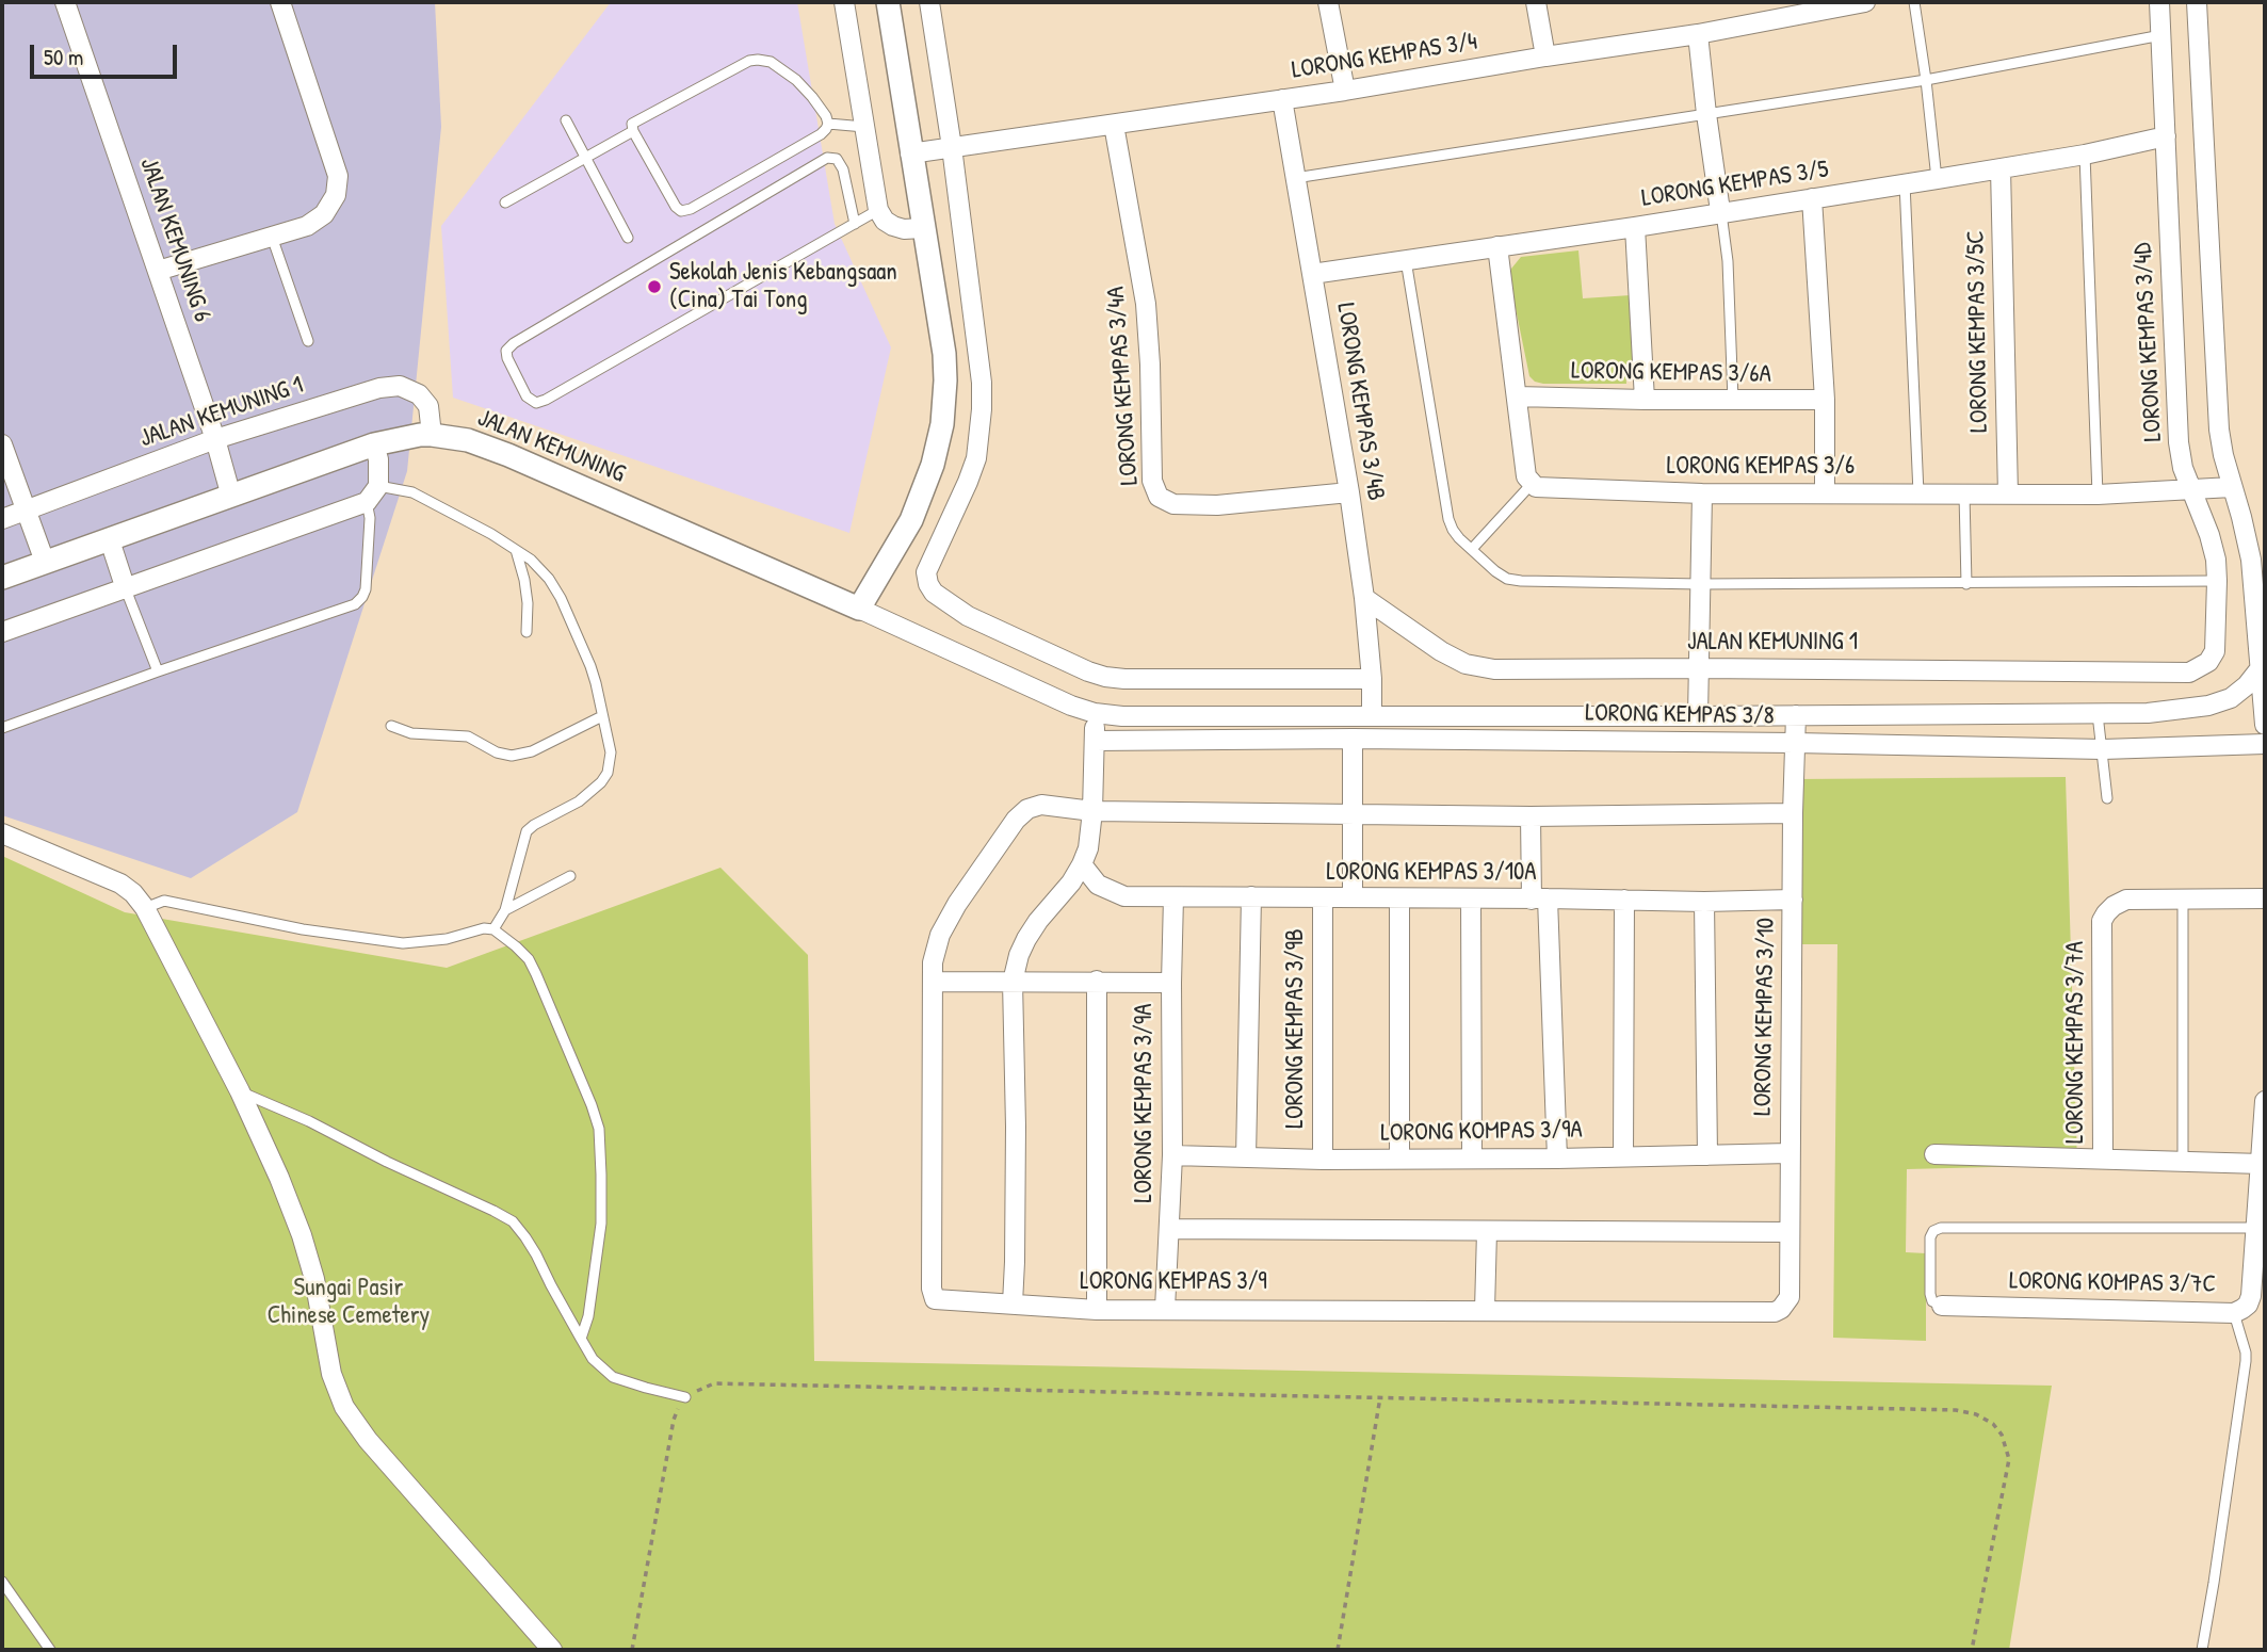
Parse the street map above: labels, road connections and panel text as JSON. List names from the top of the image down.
{
  "streets": {
    "street": [
      "LORONG KEMPAS 3/4",
      "LORONG KEMPAS 3/5",
      "JALAN KEMUNING 6",
      "LORONG KEMPAS 3/5C",
      "LORONG KEMPAS 3/4D",
      "LORONG KEMPAS 3/6A",
      "LORONG KEMPAS 3/4A",
      "LORONG KEMPAS 3/4B",
      "JALAN KEMUNING 1",
      "JALAN KEMUNING",
      "LORONG KEMPAS 3/6",
      "LORONG KEMPAS 3/8",
      "LORONG KEMPAS 3/10A",
      "LORONG KEMPAS 3/10",
      "LORONG KEMPAS 3/9B",
      "LORONG KEMPAS 3/7A",
      "LORONG KEMPAS 3/9A",
      "LORONG KOMPAS 3/9A",
      "LORONG KEMPAS 3/9",
      "LORONG KOMPAS 3/7C"
    ]
  },
  "crossings": [
    ["LORONG KEMPAS 3/4", "LORONG KEMPAS 3/4A"],
    ["LORONG KEMPAS 3/4", "LORONG KEMPAS 3/4B"],
    ["LORONG KEMPAS 3/5", "LORONG KEMPAS 3/5C"],
    ["LORONG KEMPAS 3/5", "LORONG KEMPAS 3/4D"],
    ["LORONG KEMPAS 3/5", "LORONG KEMPAS 3/4B"],
    ["JALAN KEMUNING 6", "JALAN KEMUNING 1"],
    ["JALAN KEMUNING 6", "JALAN KEMUNING"],
    ["LORONG KEMPAS 3/5C", "LORONG KEMPAS 3/6"],
    ["LORONG KEMPAS 3/4D", "JALAN KEMUNING 1"],
    ["LORONG KEMPAS 3/4D", "LORONG KEMPAS 3/6"],
    ["LORONG KEMPAS 3/4A", "LORONG KEMPAS 3/4B"],
    ["LORONG KEMPAS 3/4B", "JALAN KEMUNING 1"],
    ["JALAN KEMUNING 1", "JALAN KEMUNING"],
    ["LORONG KEMPAS 3/8", "LORONG KEMPAS 3/10"],
    ["LORONG KEMPAS 3/10A", "LORONG KEMPAS 3/10"],
    ["LORONG KEMPAS 3/10A", "LORONG KEMPAS 3/9B"],
    ["LORONG KEMPAS 3/10A", "LORONG KEMPAS 3/9A"],
    ["LORONG KEMPAS 3/10", "LORONG KOMPAS 3/9A"],
    ["LORONG KEMPAS 3/10", "LORONG KEMPAS 3/9"],
    ["LORONG KEMPAS 3/9B", "LORONG KOMPAS 3/9A"],
    ["LORONG KEMPAS 3/9A", "LORONG KOMPAS 3/9A"],
    ["LORONG KEMPAS 3/9A", "LORONG KEMPAS 3/9"]
  ],
  "parks": ["Sungai Pasir Chinese Cemetery"],
  "places": ["Sekolah Jenis Kebangsaan (Cina) Tai Tong"],
  "scale_bar": "50 m"
}
